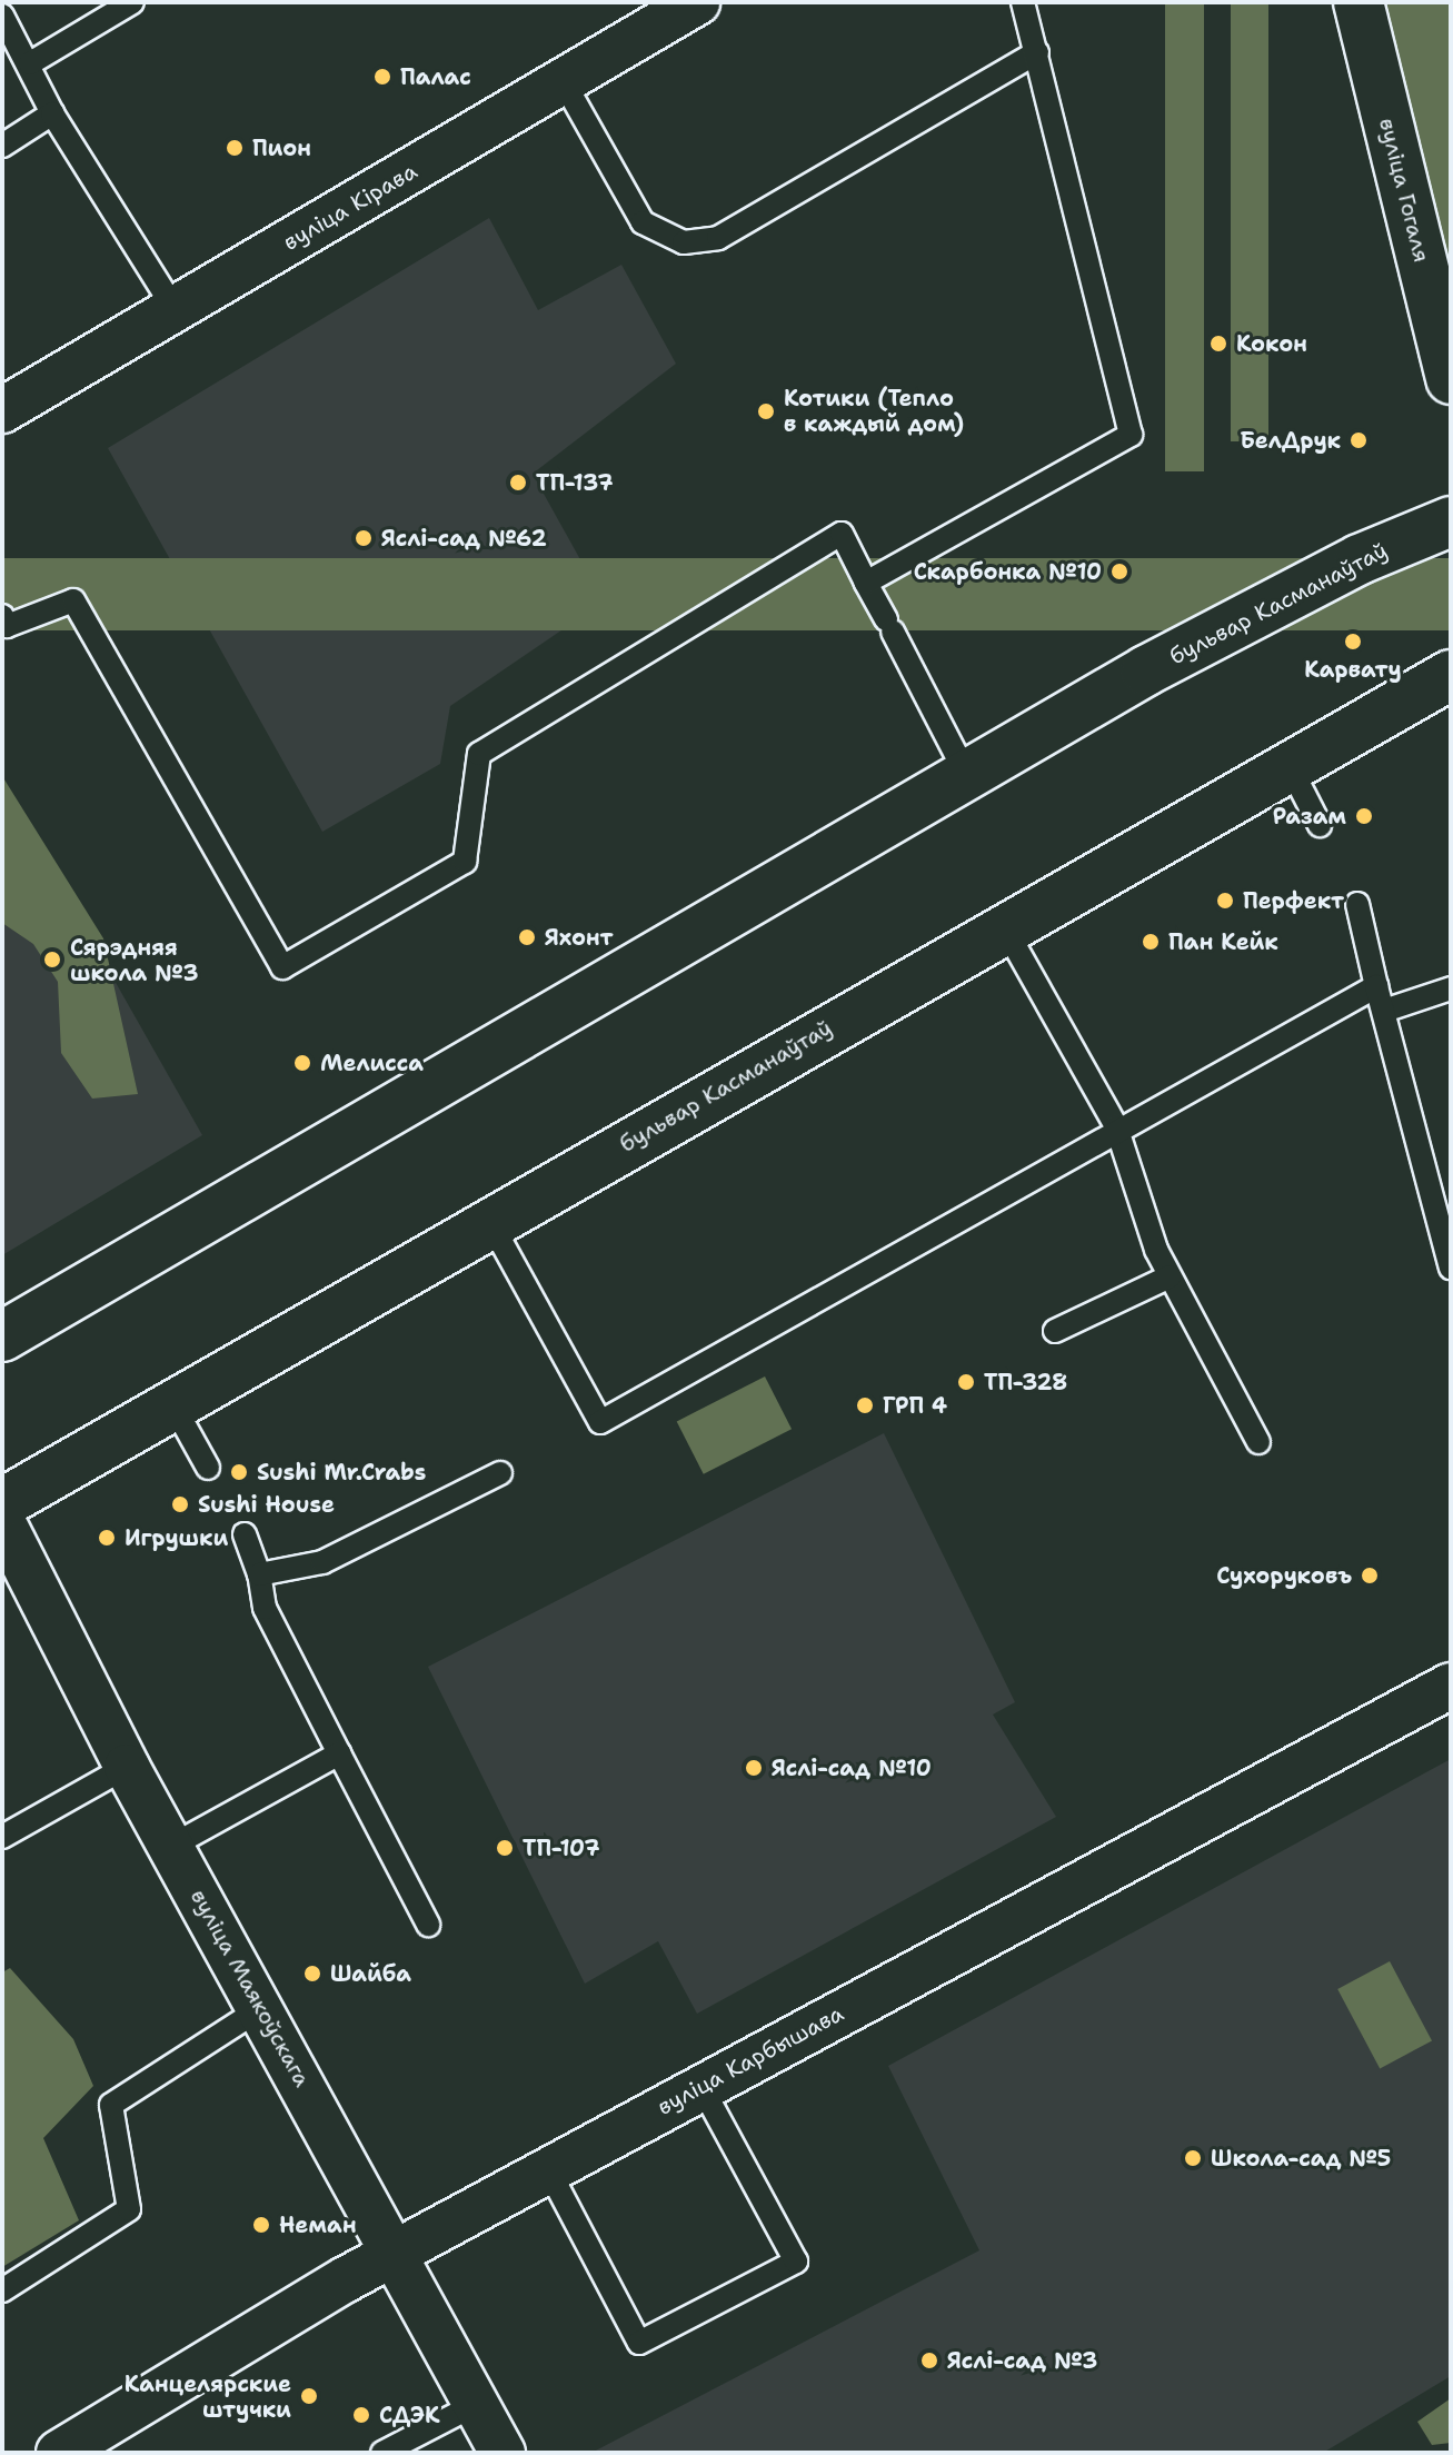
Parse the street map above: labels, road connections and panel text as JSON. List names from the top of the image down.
{
  "streets": {
    "main road": ["вуліца Гогаля", "бульвар Касманаўтаў"],
    "street": ["вуліца Кірава", "вуліца Маякоўскага", "вуліца Карбышава"]
  },
  "crossings": [
    ["вуліца Маякоўскага", "вуліца Карбышава"]
  ],
  "places": [
    "Палас",
    "Пион",
    "Кокон",
    "Котики (Тепло в каждый дом)",
    "БелДрук",
    "ТП-137",
    "Яслі-сад №62",
    "Скарбонка №10",
    "Карвату",
    "Разам",
    "Перфект",
    "Яхонт",
    "Пан Кейк",
    "Сярэдняя школа №3",
    "Мелисса",
    "ТП-328",
    "ГРП 4",
    "Sushi Mr.Crabs",
    "Sushi House",
    "Игрушки",
    "Сухоруковъ",
    "Яслі-сад №10",
    "ТП-107",
    "Шайба",
    "Школа-сад №5",
    "Неман",
    "Яслі-сад №3",
    "Канцелярские штучки",
    "СДЭК"
  ]
}
